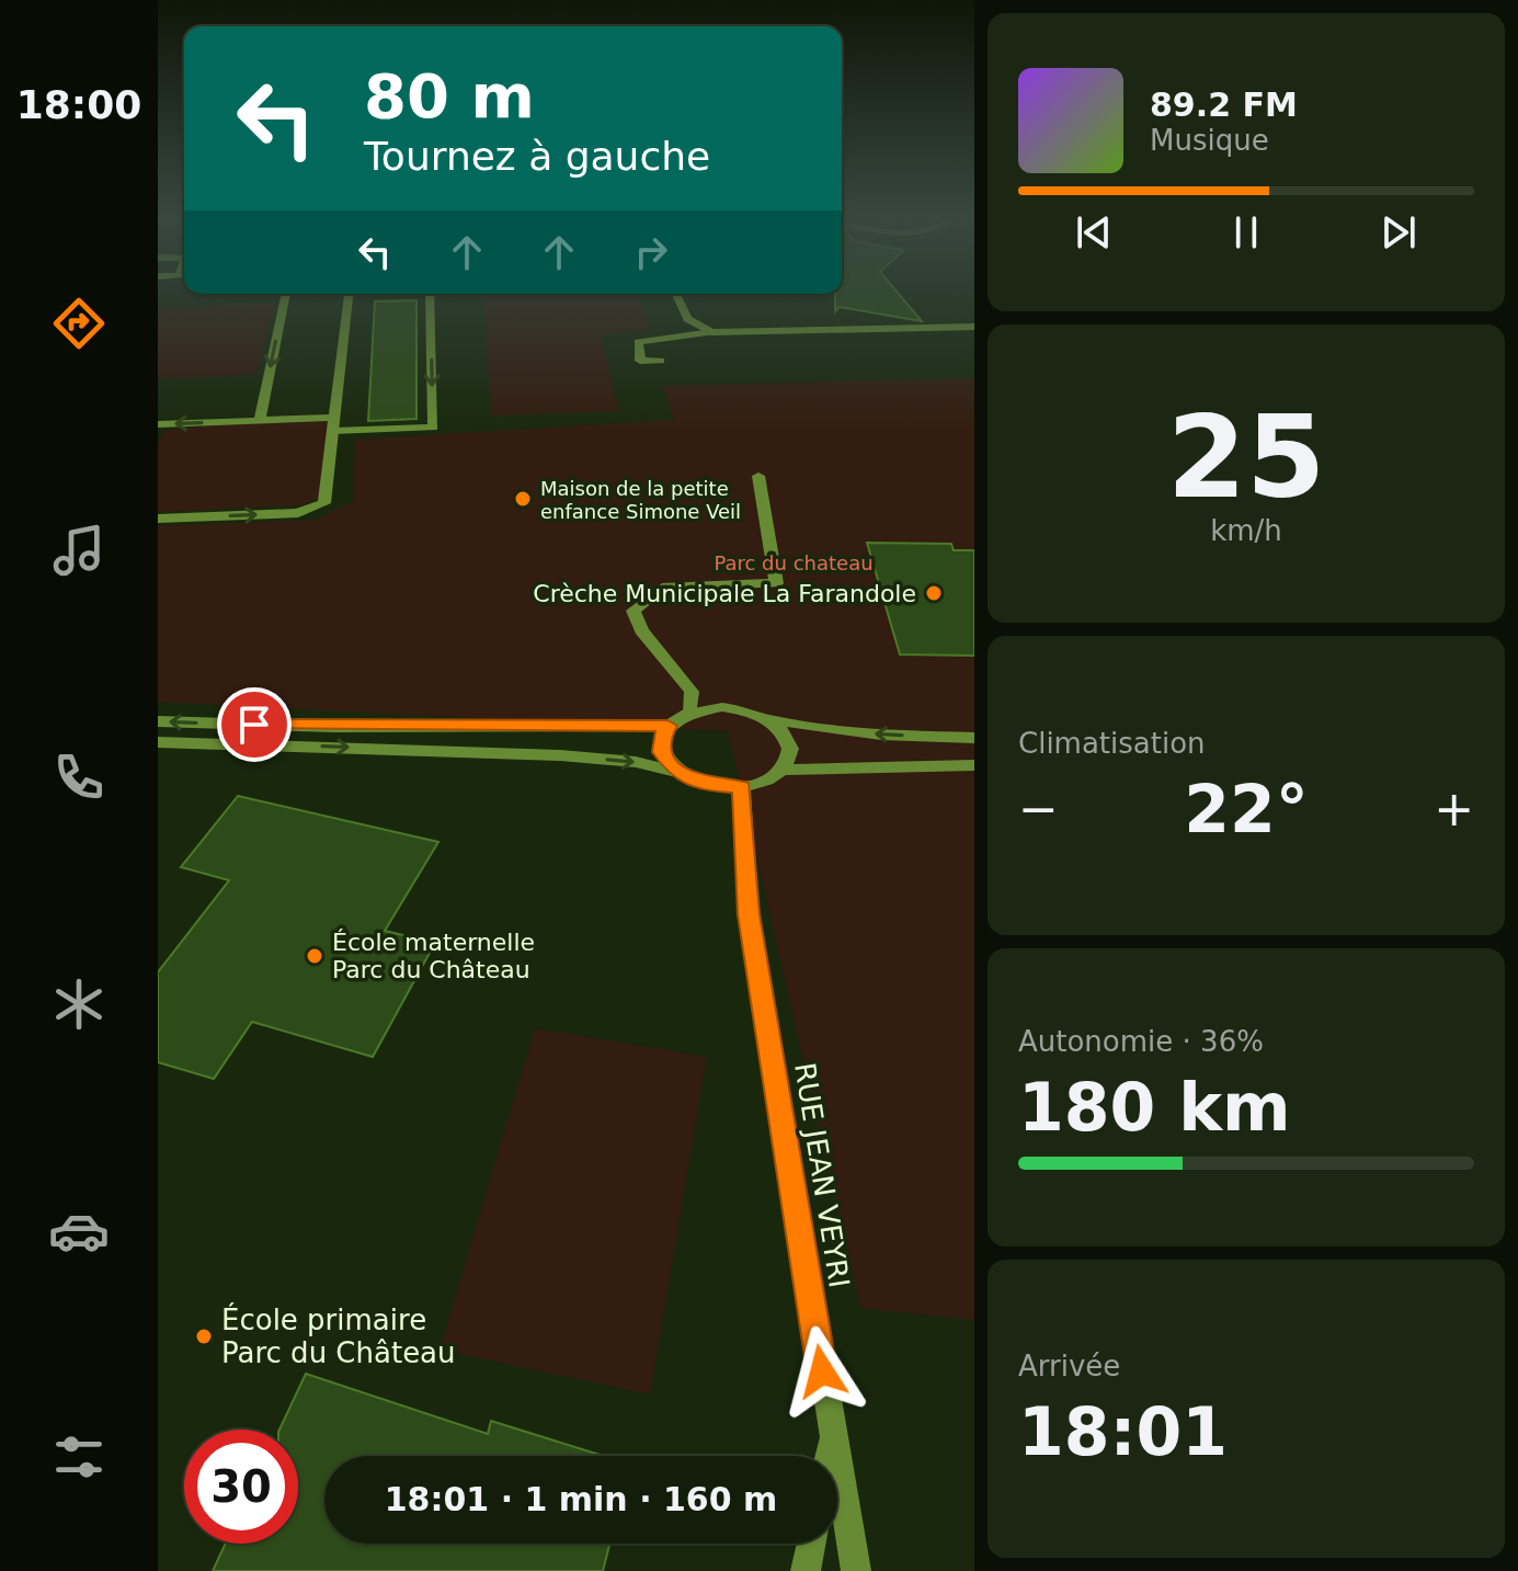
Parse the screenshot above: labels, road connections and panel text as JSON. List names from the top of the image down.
{
  "streets": {
    "street": ["RUE JEAN VEYRI"]
  },
  "parks": ["Parc du chateau"],
  "places": [
    "Maison de la petite enfance Simone Veil",
    "Crèche Municipale La Farandole",
    "École maternelle Parc du Château",
    "École primaire Parc du Château"
  ],
  "page": {
    "tabs": "18:00",
    "turn": ["80 m", "Tournez à gauche"],
    "song": ["89.2 FM", "Musique"],
    "tile": [
      ["25", "km/h"],
      "Climatisation",
      ["Autonomie · 36%", "180 km"],
      ["Arrivée", "18:01"]
    ],
    "heat": ["−", "22°", "+"],
    "limit": "30",
    "trip": "18:01 · 1 min · 160 m"
  }
}
